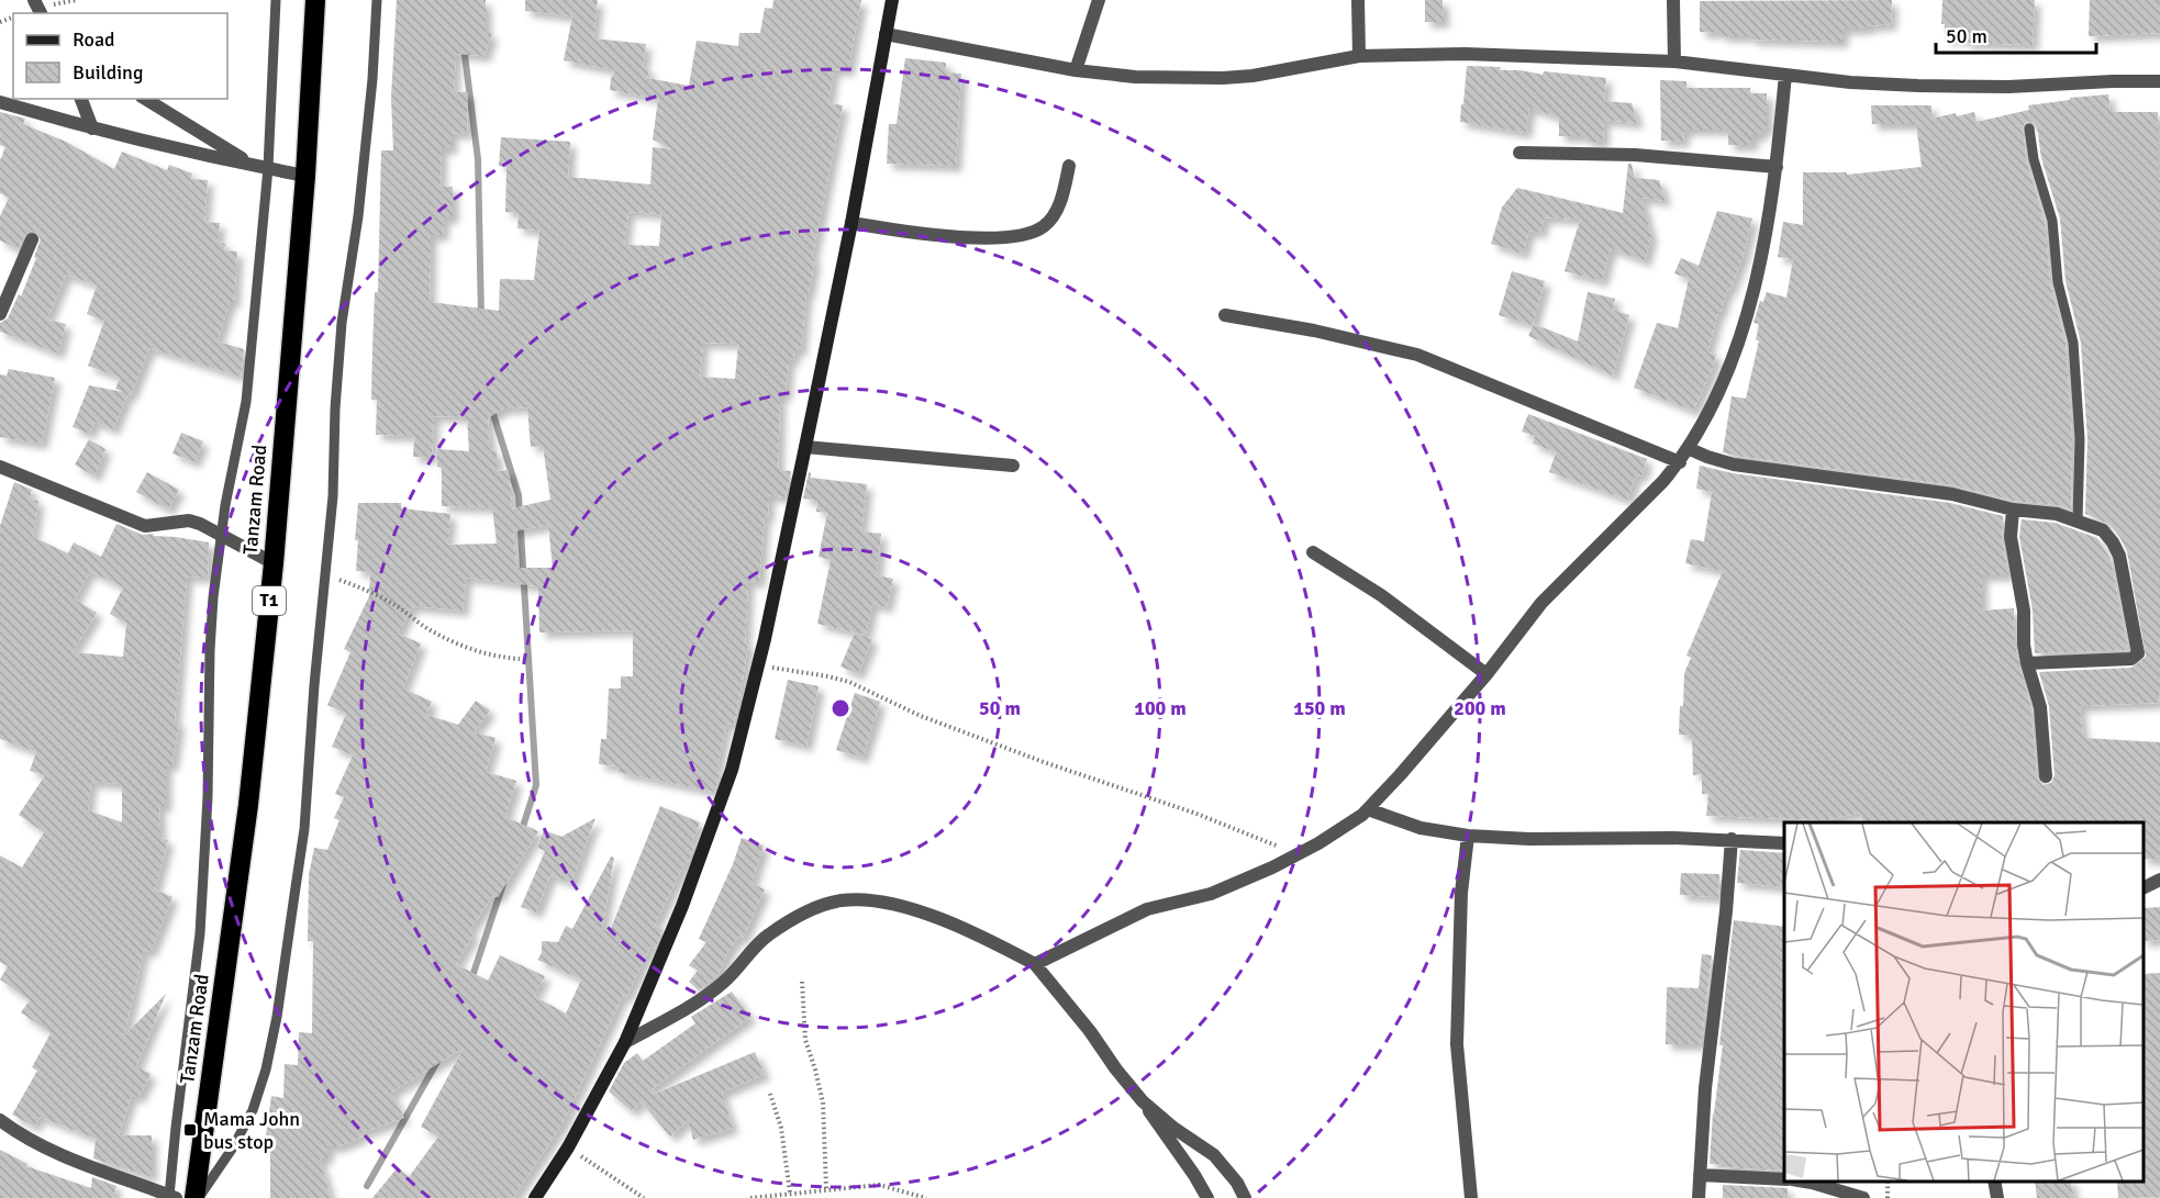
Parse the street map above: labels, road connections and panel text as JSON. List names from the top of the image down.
{
  "streets": {
    "highway": ["Tanzam Road", "T1"]
  },
  "places": {
    "transit": ["Mama John bus stop"]
  },
  "legend": ["Road", "Building"],
  "scale_bar": "50 m",
  "rings": [
    "50 m",
    "100 m",
    "150 m",
    "200 m"
  ]
}
